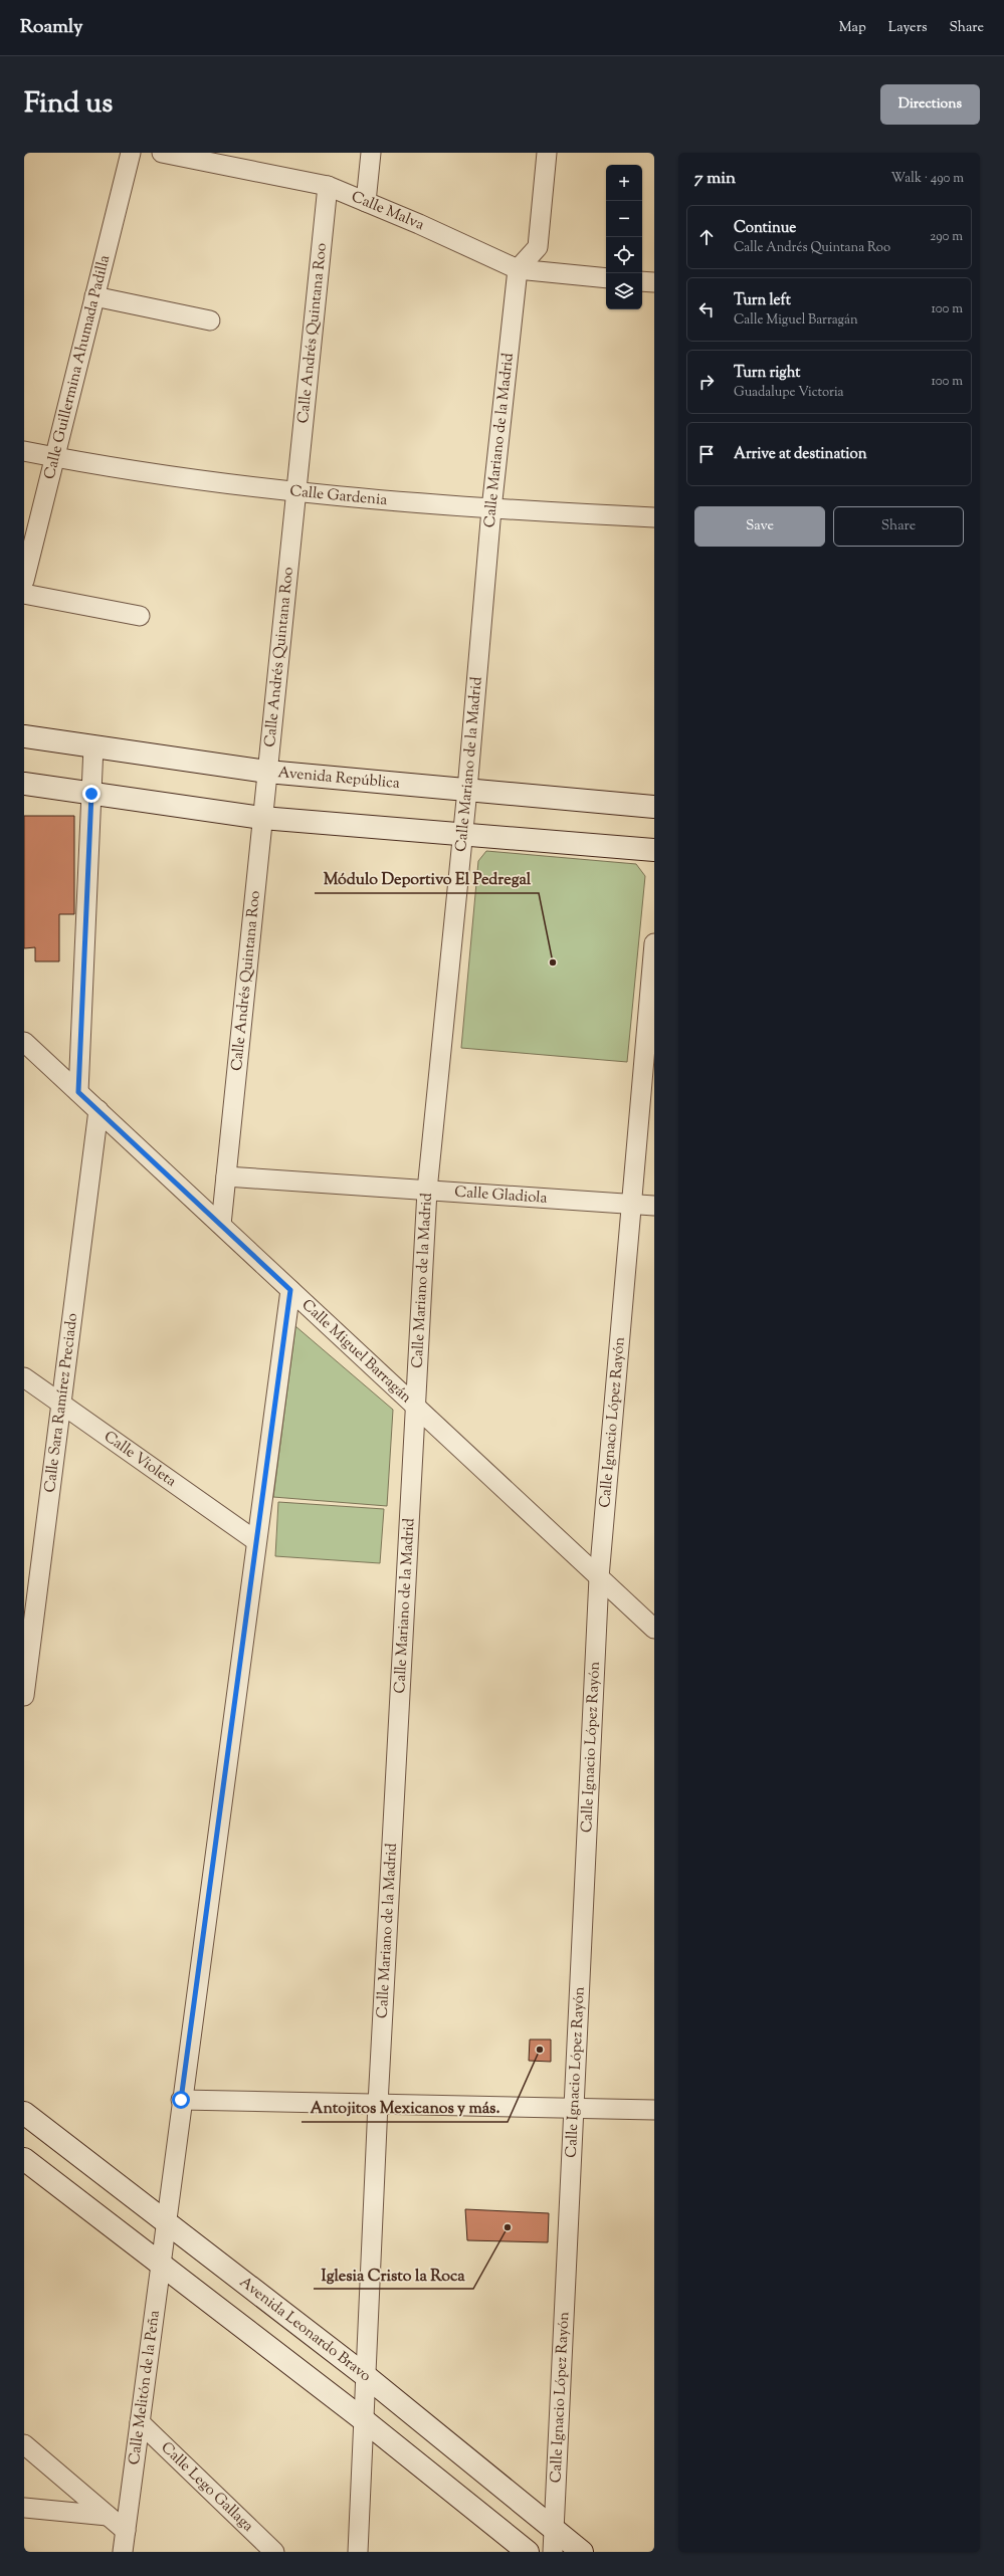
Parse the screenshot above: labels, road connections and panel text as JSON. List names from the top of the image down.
{
  "streets": {
    "street": [
      "Calle Malva",
      "Calle Andrés Quintana Roo",
      "Calle Guillermina Ahumada Padilla",
      "Calle Mariano de la Madrid",
      "Calle Gardenia",
      "Avenida República",
      "Calle Gladiola",
      "Calle Miguel Barragán",
      "Calle Sara Ramírez Preciado",
      "Calle Ignacio López Rayón",
      "Calle Violeta",
      "Avenida Leonardo Bravo",
      "Calle Melitón de la Peña",
      "Calle Lego Gallaga"
    ]
  },
  "crossings": [
    ["Calle Malva", "Calle Andrés Quintana Roo"],
    ["Calle Malva", "Calle Mariano de la Madrid"],
    ["Calle Andrés Quintana Roo", "Calle Gardenia"],
    ["Calle Andrés Quintana Roo", "Avenida República"],
    ["Calle Andrés Quintana Roo", "Calle Gladiola"],
    ["Calle Andrés Quintana Roo", "Calle Miguel Barragán"],
    ["Calle Guillermina Ahumada Padilla", "Calle Gardenia"],
    ["Calle Mariano de la Madrid", "Calle Gardenia"],
    ["Calle Mariano de la Madrid", "Avenida República"],
    ["Calle Mariano de la Madrid", "Calle Gladiola"],
    ["Calle Mariano de la Madrid", "Calle Miguel Barragán"],
    ["Calle Mariano de la Madrid", "Avenida Leonardo Bravo"],
    ["Calle Gladiola", "Calle Ignacio López Rayón"],
    ["Calle Miguel Barragán", "Calle Sara Ramírez Preciado"],
    ["Calle Miguel Barragán", "Calle Ignacio López Rayón"],
    ["Calle Sara Ramírez Preciado", "Calle Violeta"],
    ["Calle Ignacio López Rayón", "Avenida Leonardo Bravo"],
    ["Avenida Leonardo Bravo", "Calle Melitón de la Peña"],
    ["Calle Melitón de la Peña", "Calle Lego Gallaga"]
  ],
  "places": ["Módulo Deportivo El Pedregal", "Antojitos Mexicanos y más.", "Iglesia Cristo la Roca"],
  "page": {
    "header": "Roamly",
    "nav": ["Map", "Layers", "Share"],
    "title": "Find us",
    "buttons": [
      "Directions",
      ["Save", "Share"]
    ],
    "heading": ["7 min", "Walk · 490 m"],
    "map_buttons": ["+", "−"],
    "list": [
      ["Continue", "Calle Andrés Quintana Roo", "290 m"],
      ["Turn left", "Calle Miguel Barragán", "100 m"],
      ["Turn right", "Guadalupe Victoria", "100 m"],
      "Arrive at destination"
    ]
  }
}
